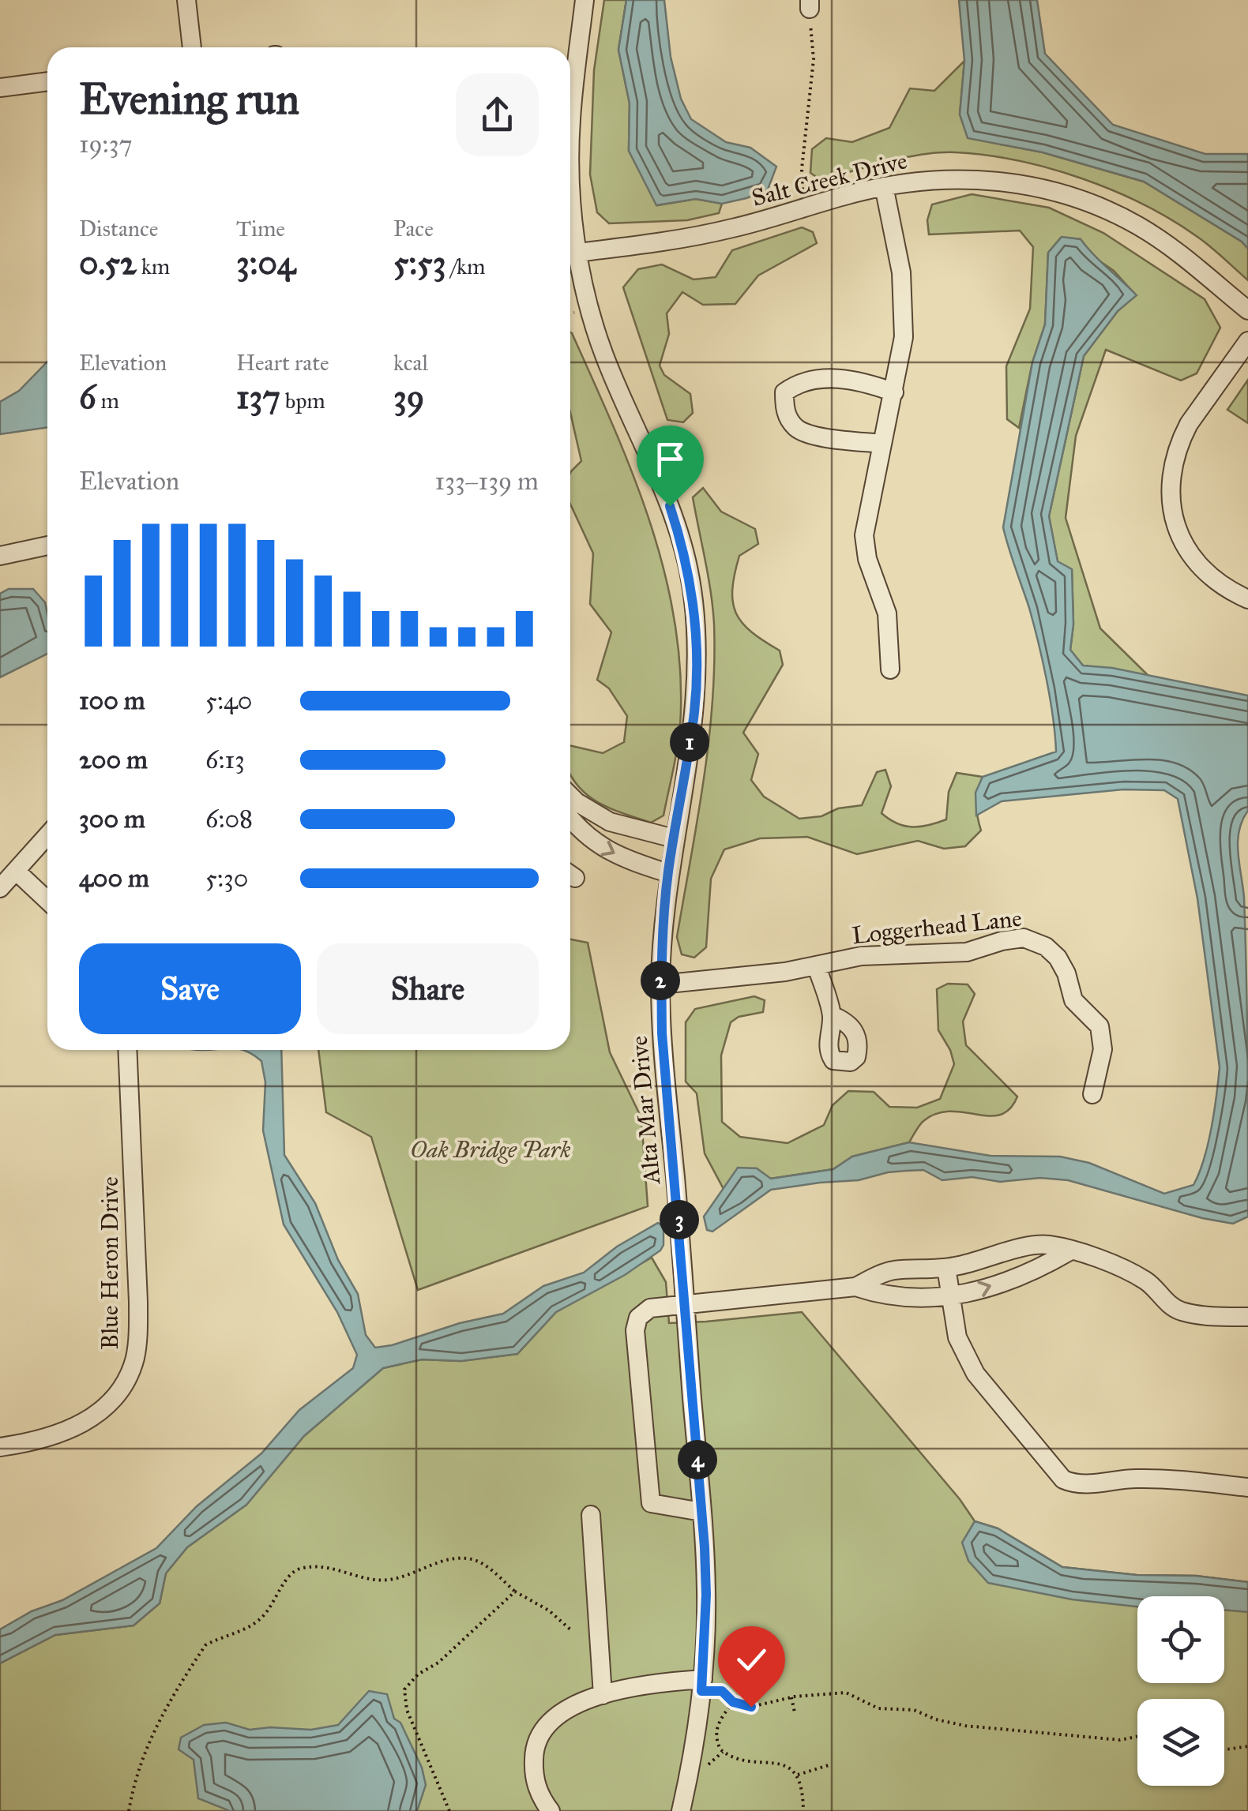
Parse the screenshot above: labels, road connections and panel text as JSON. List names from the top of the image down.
{
  "streets": {
    "street": [
      "Salt Creek Drive",
      "Loggerhead Lane",
      "Alta Mar Drive",
      "Blue Heron Drive"
    ]
  },
  "crossings": [
    ["Salt Creek Drive", "Alta Mar Drive"],
    ["Loggerhead Lane", "Alta Mar Drive"]
  ],
  "parks": ["Oak Bridge Park"],
  "page": {
    "heading": ["Evening run", "19:37"],
    "stats": [
      ["Distance", "0.52 km"],
      ["Time", "3:04"],
      ["Pace", "5:53 /km"],
      ["Elevation", "6 m"],
      ["Heart rate", "137 bpm"],
      ["kcal", "39"]
    ],
    "chart": ["Elevation", "133–139 m"],
    "list": [
      {
        "name": "100 m",
        "note": "5:40"
      },
      {
        "name": "200 m",
        "note": "6:13"
      },
      {
        "name": "300 m",
        "note": "6:08"
      },
      {
        "name": "400 m",
        "note": "5:30"
      }
    ],
    "pins": [
      "1",
      "2",
      "3",
      "4"
    ],
    "buttons": ["Save", "Share"]
  }
}
